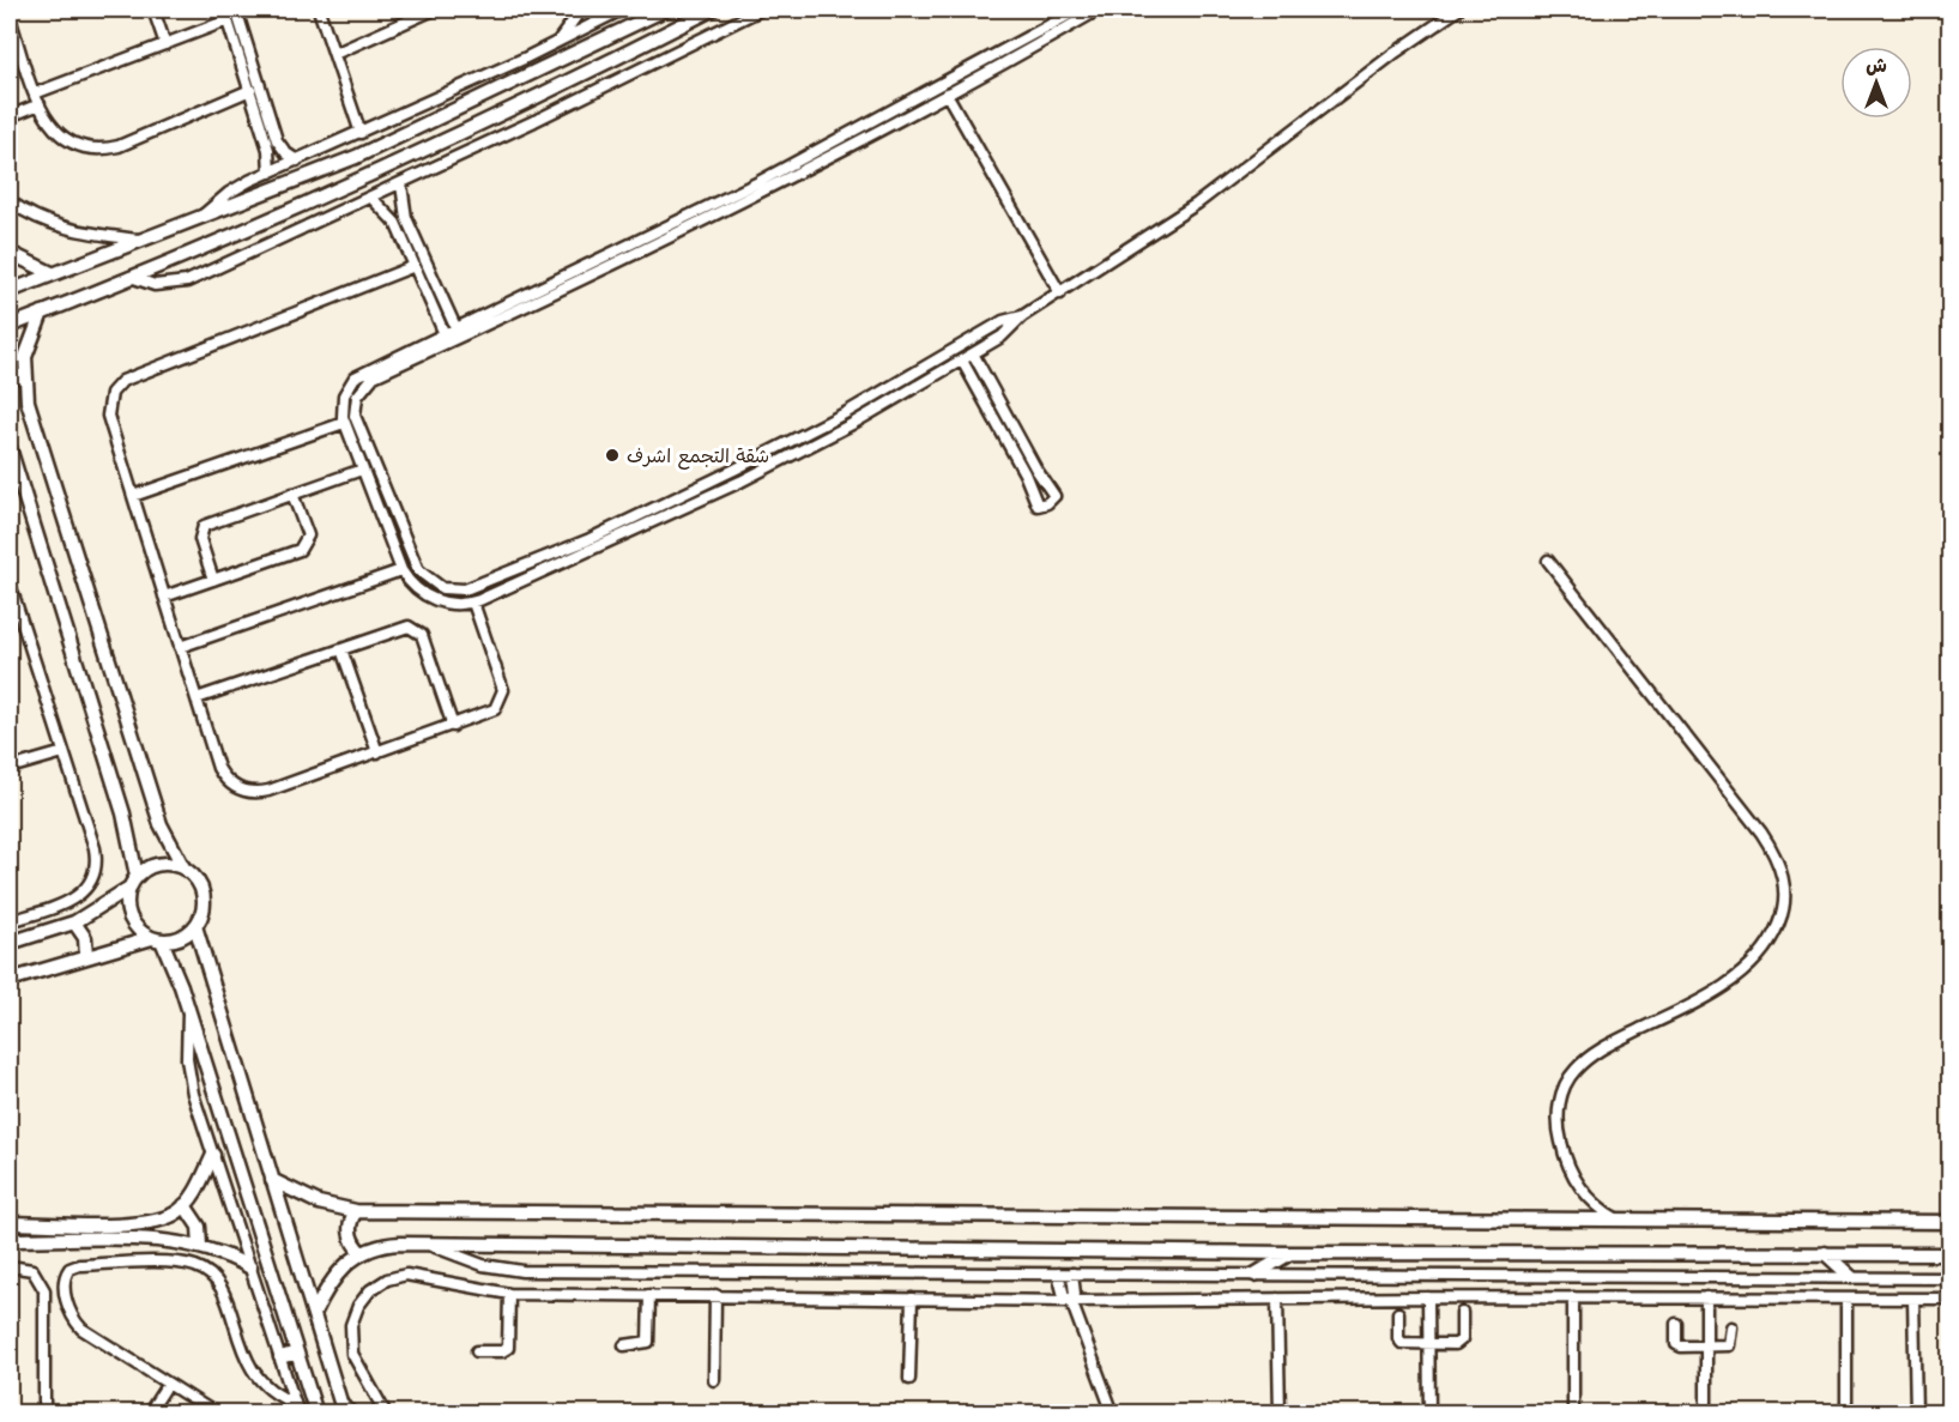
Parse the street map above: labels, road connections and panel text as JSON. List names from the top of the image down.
{
  "places": ["شقة التجمع اشرف"],
  "north": "top"
}
